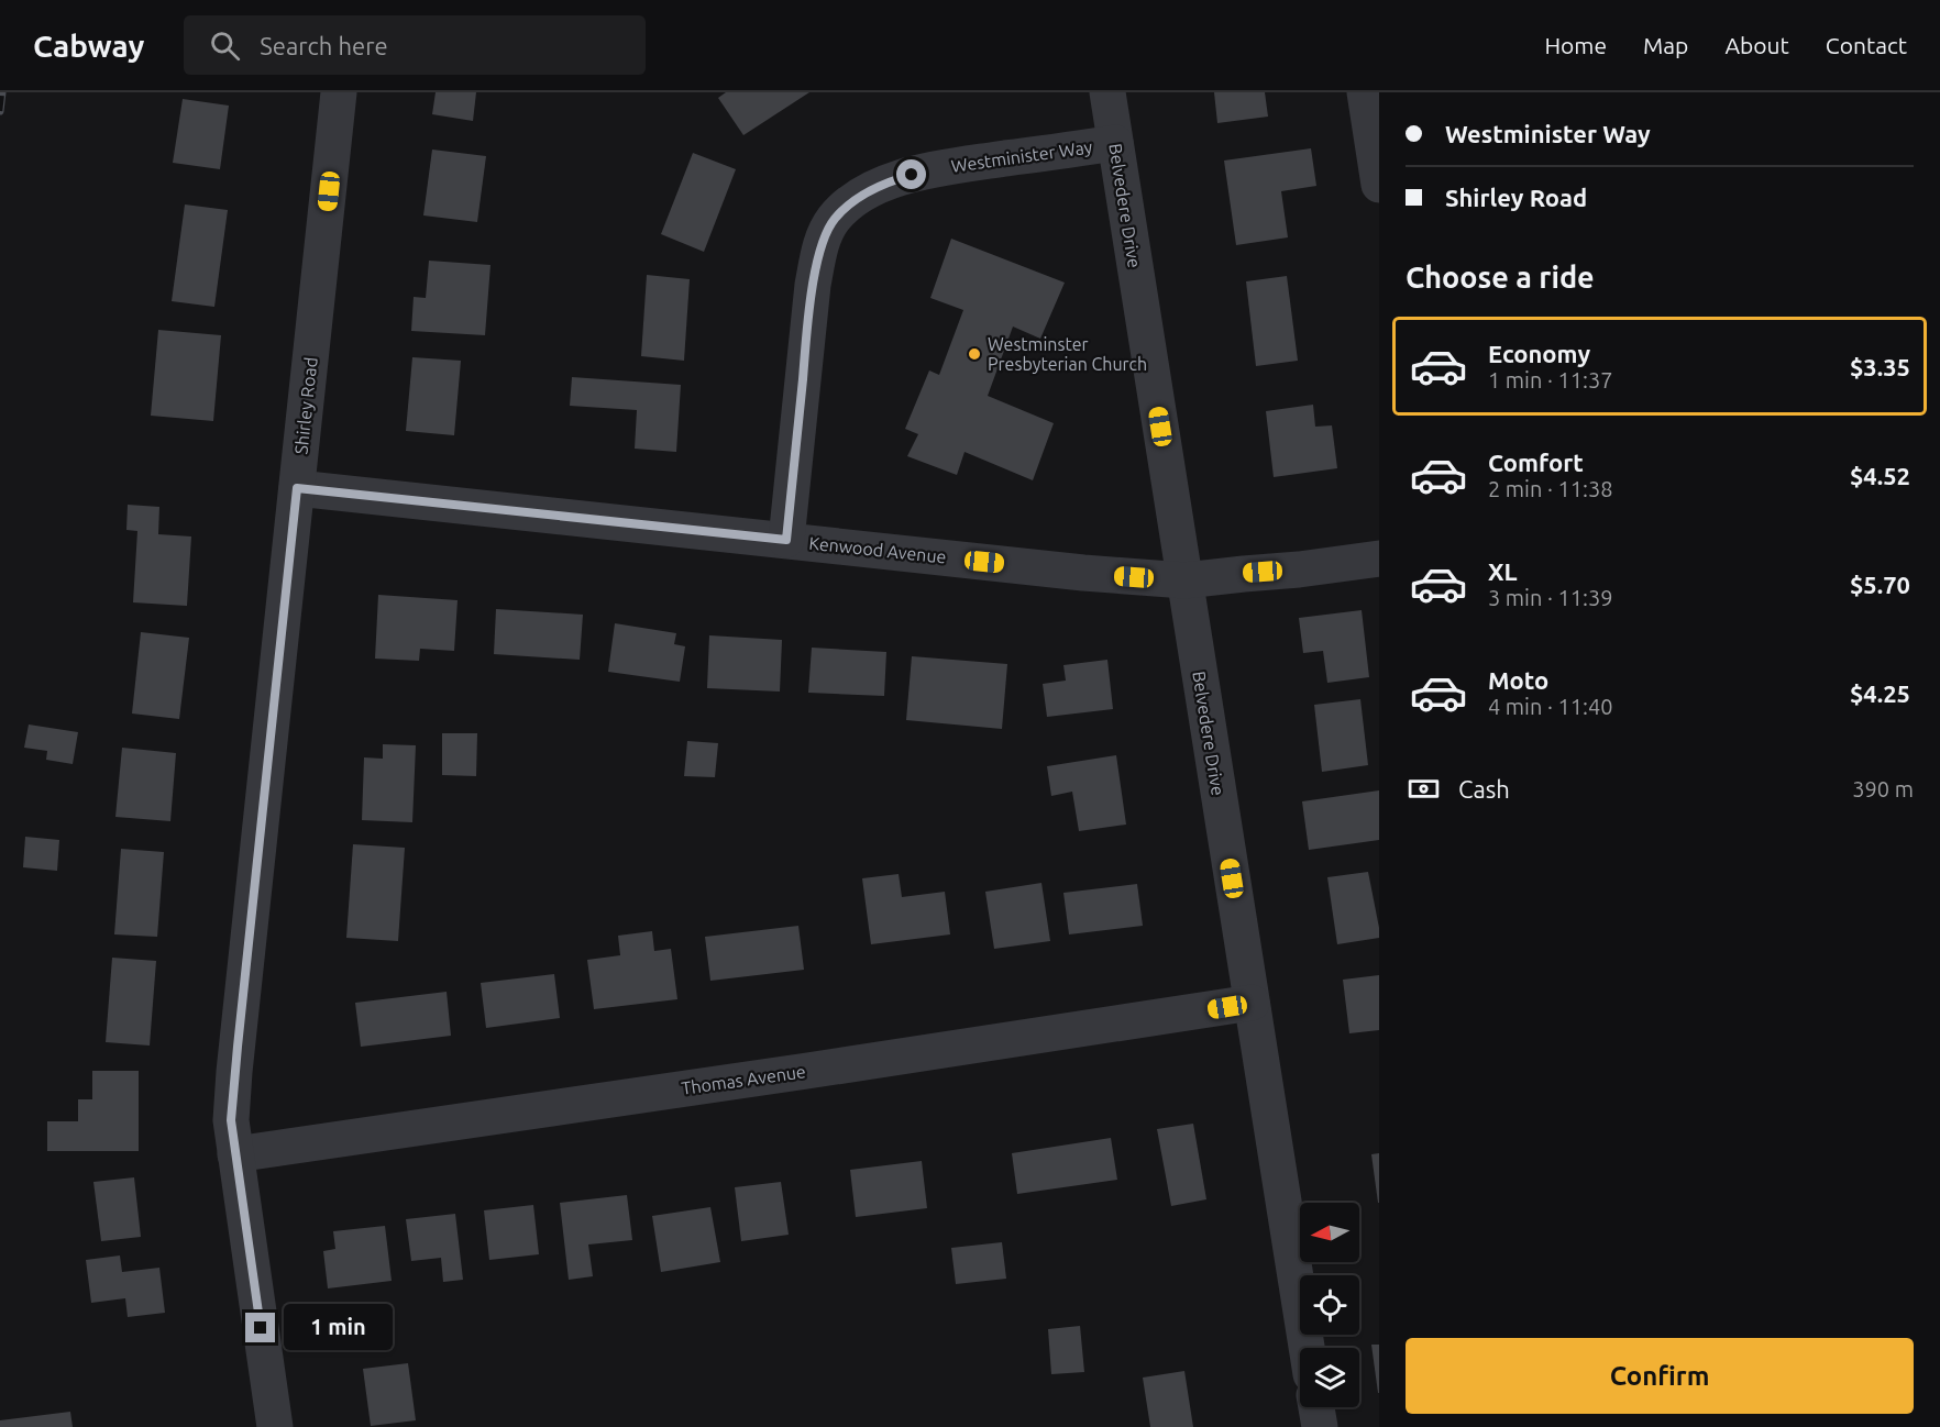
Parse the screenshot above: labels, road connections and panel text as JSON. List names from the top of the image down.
{
  "streets": {
    "street": [
      "Westminister Way",
      "Belvedere Drive",
      "Shirley Road",
      "Kenwood Avenue",
      "Thomas Avenue"
    ]
  },
  "crossings": [
    ["Westminister Way", "Belvedere Drive"],
    ["Westminister Way", "Kenwood Avenue"],
    ["Belvedere Drive", "Kenwood Avenue"],
    ["Belvedere Drive", "Thomas Avenue"],
    ["Shirley Road", "Kenwood Avenue"],
    ["Shirley Road", "Thomas Avenue"]
  ],
  "places": ["Westminster Presbyterian Church"],
  "north": "left",
  "page": {
    "header": "Cabway",
    "search": "Search here",
    "nav": [
      "Home",
      "Map",
      "About",
      "Contact"
    ],
    "banner": ["Westminister Way", "Shirley Road"],
    "heading": "Choose a ride",
    "list": [
      {
        "name": "Economy",
        "note": "1 min · 11:37",
        "value": "$3.35"
      },
      {
        "name": "Comfort",
        "note": "2 min · 11:38",
        "value": "$4.52"
      },
      {
        "name": "XL",
        "note": "3 min · 11:39",
        "value": "$5.70"
      },
      {
        "name": "Moto",
        "note": "4 min · 11:40",
        "value": "$4.25"
      }
    ],
    "pay": ["Cash", "390 m"],
    "bubble": "1 min",
    "buttons": "Confirm"
  }
}
